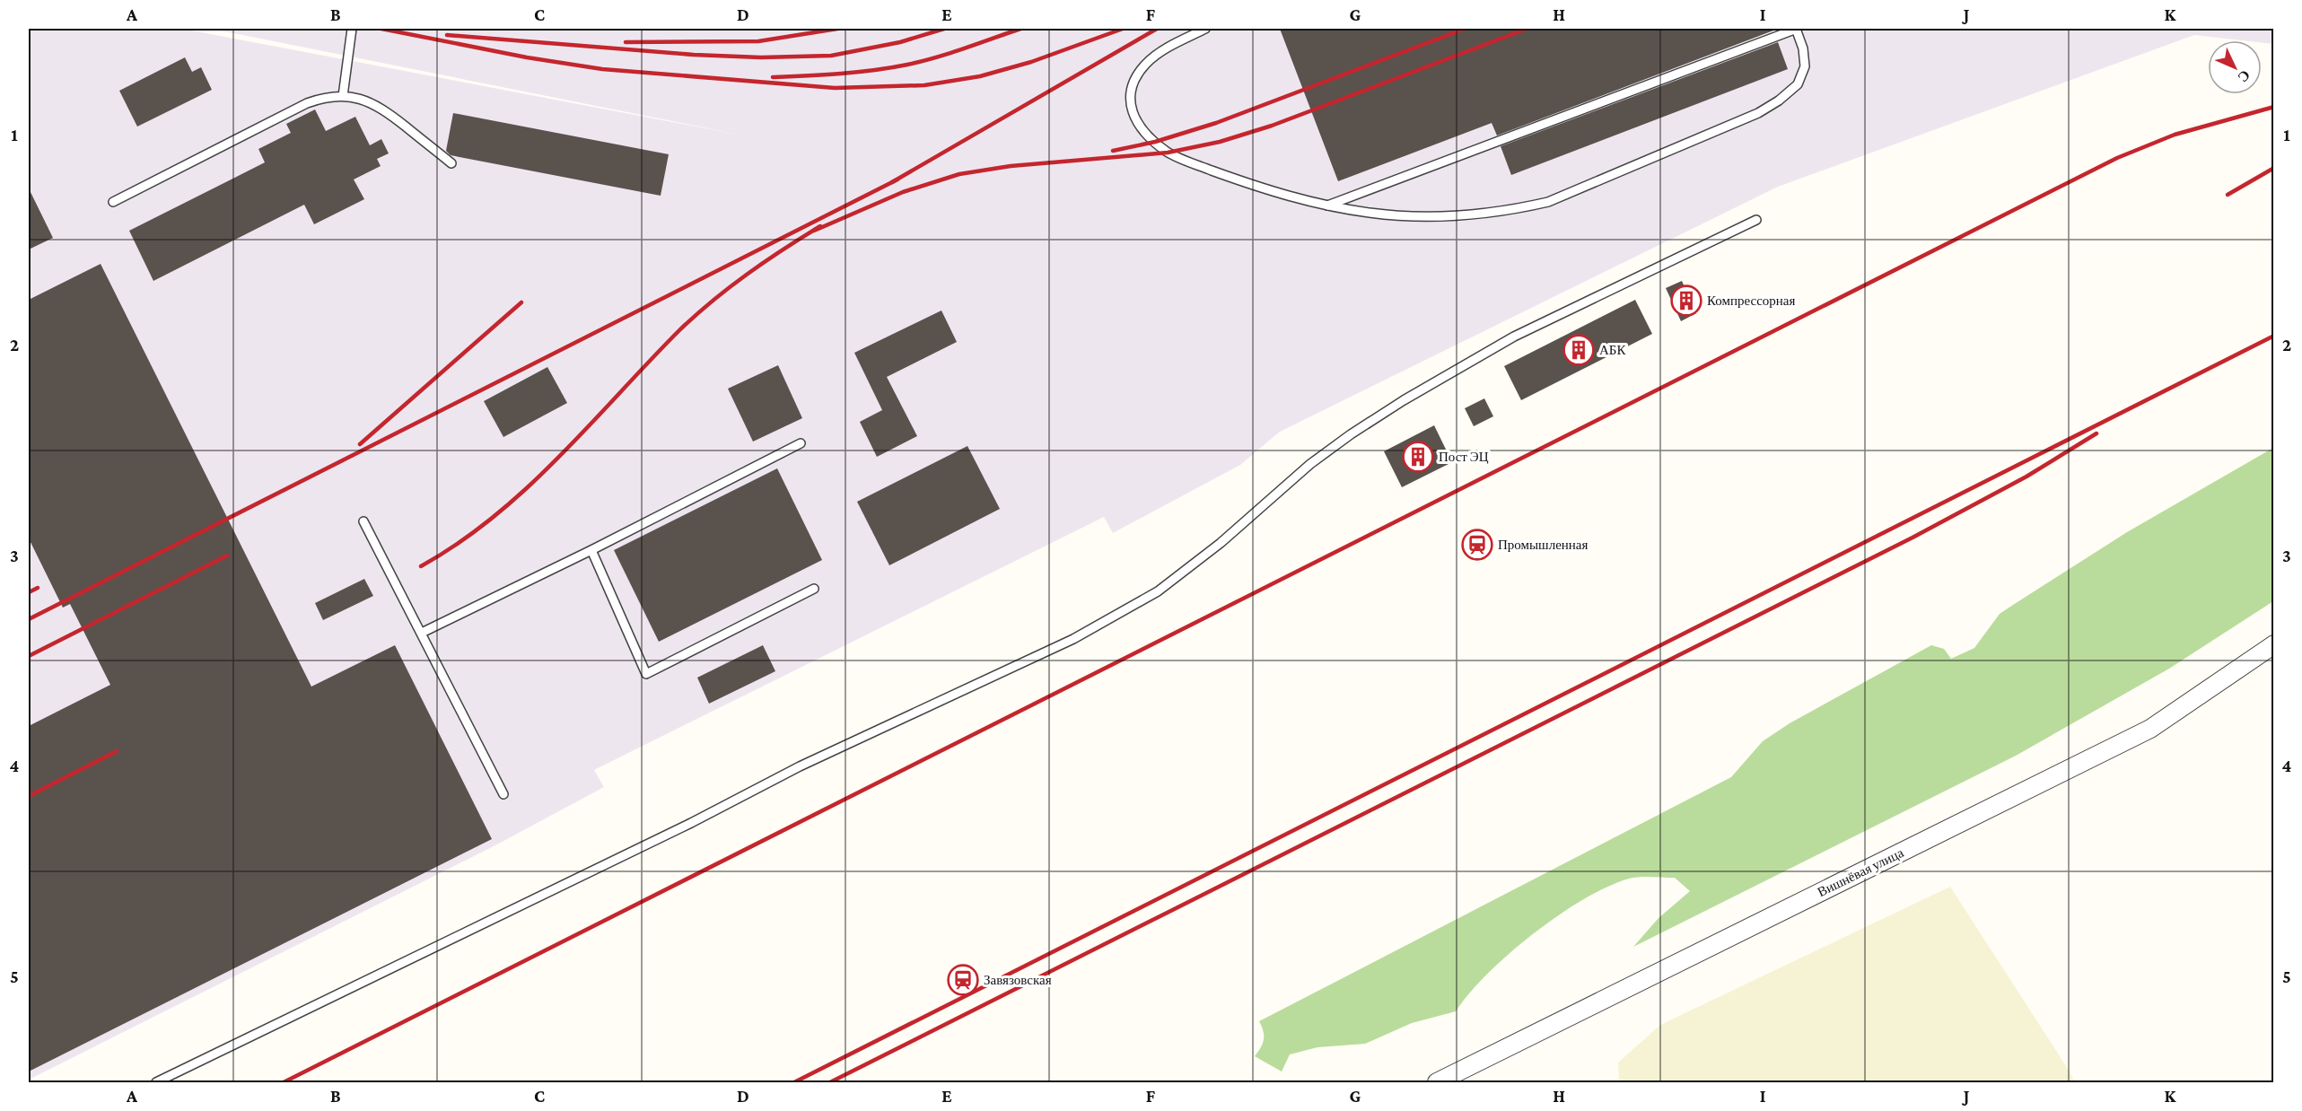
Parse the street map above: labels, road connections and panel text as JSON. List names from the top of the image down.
{
  "streets": {
    "street": ["Вишнёвая улица"]
  },
  "places": {
    "building": ["Компрессорная", "АБК", "Пост ЭЦ"],
    "station": ["Промышленная", "Завязовская"]
  },
  "north": "bottom right",
  "grid": {
    "columns": [
      "A",
      "B",
      "C",
      "D",
      "E",
      "F",
      "G",
      "H",
      "I",
      "J",
      "K"
    ],
    "rows": [
      "1",
      "2",
      "3",
      "4",
      "5"
    ]
  }
}
